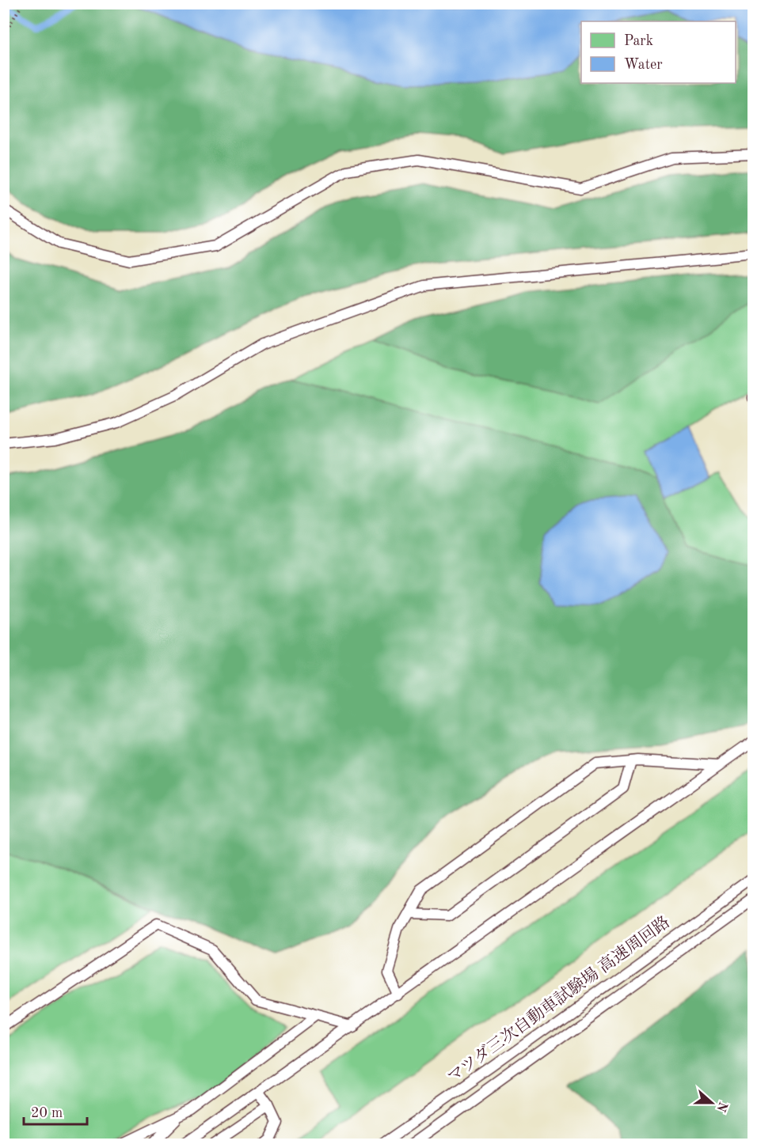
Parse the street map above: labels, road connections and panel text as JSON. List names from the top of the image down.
{
  "streets": {
    "lane": ["マツダ三次自動車試験場 高速周回路"]
  },
  "legend": ["Park", "Water"],
  "scale_bar": "20 m",
  "north": "right"
}
